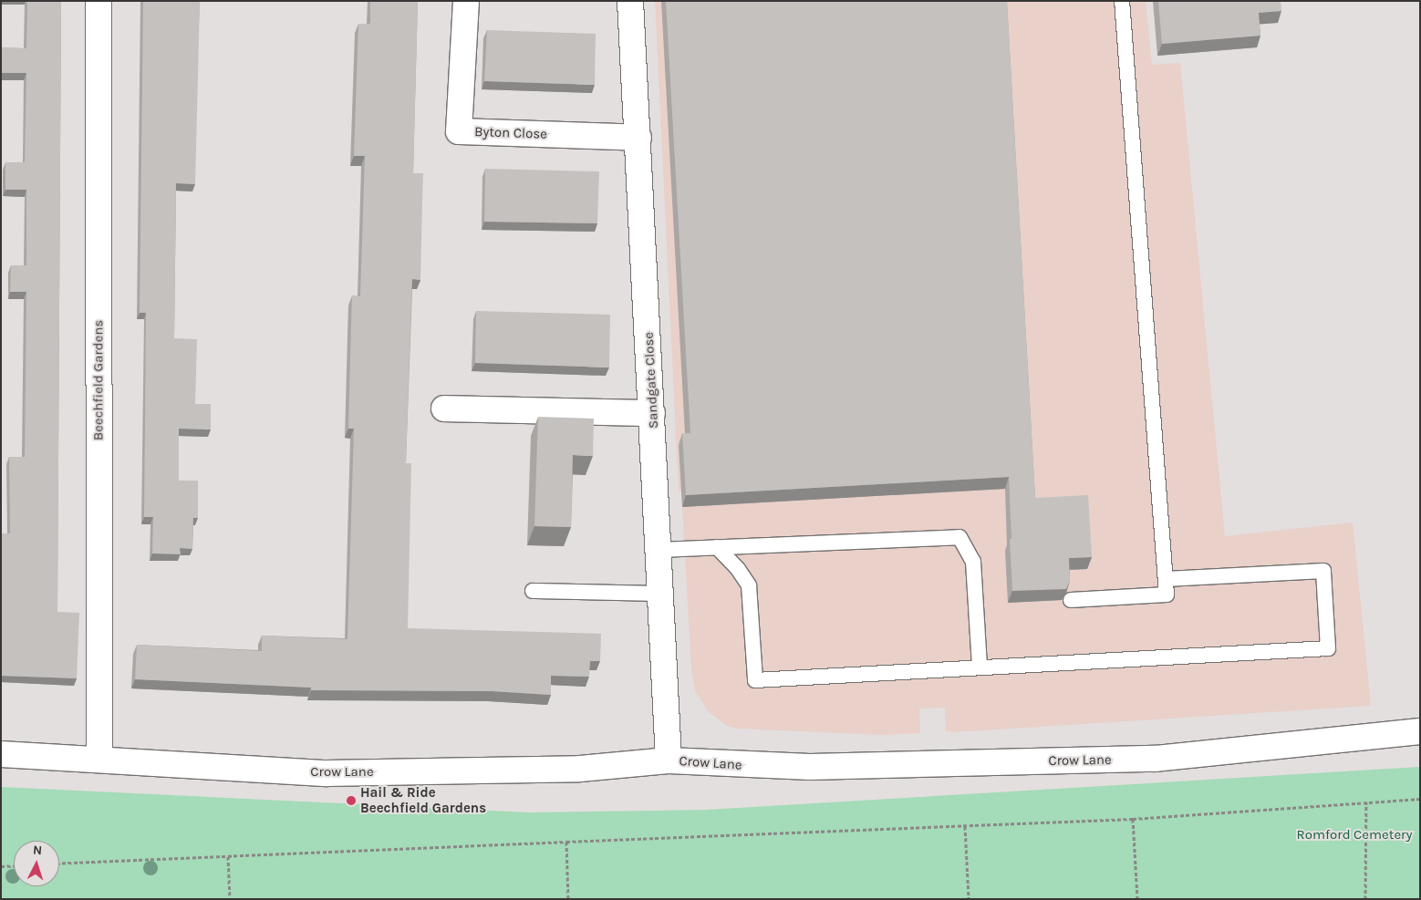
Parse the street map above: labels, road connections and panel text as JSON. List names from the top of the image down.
{
  "streets": {
    "street": [
      "Byton Close",
      "Beechfield Gardens",
      "Sandgate Close",
      "Crow Lane"
    ]
  },
  "crossings": [
    ["Byton Close", "Sandgate Close"],
    ["Beechfield Gardens", "Crow Lane"],
    ["Sandgate Close", "Crow Lane"]
  ],
  "parks": ["Romford Cemetery"],
  "places": ["Hail & Ride Beechfield Gardens"],
  "north": "top"
}
